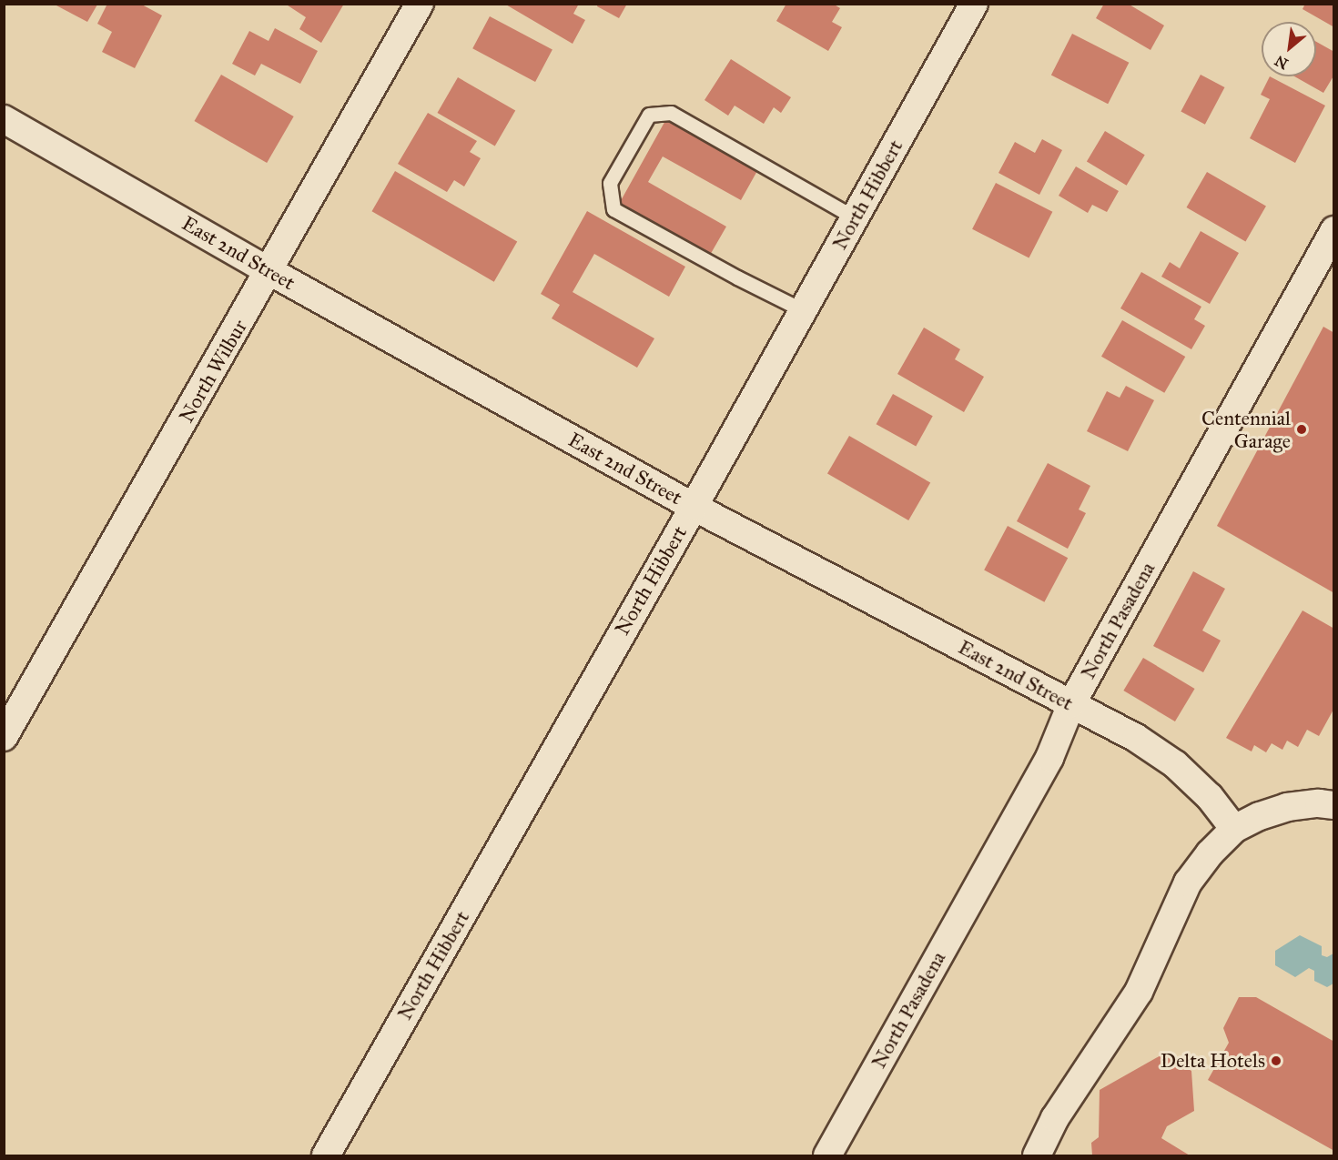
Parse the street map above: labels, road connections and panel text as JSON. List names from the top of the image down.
{
  "streets": {
    "street": [
      "North Hibbert",
      "East 2nd Street",
      "North Wilbur",
      "North Pasadena"
    ]
  },
  "crossings": [
    ["North Hibbert", "East 2nd Street"],
    ["East 2nd Street", "North Wilbur"],
    ["East 2nd Street", "North Pasadena"]
  ],
  "places": ["Centennial Garage", "Delta Hotels"],
  "north": "bottom left"
}
